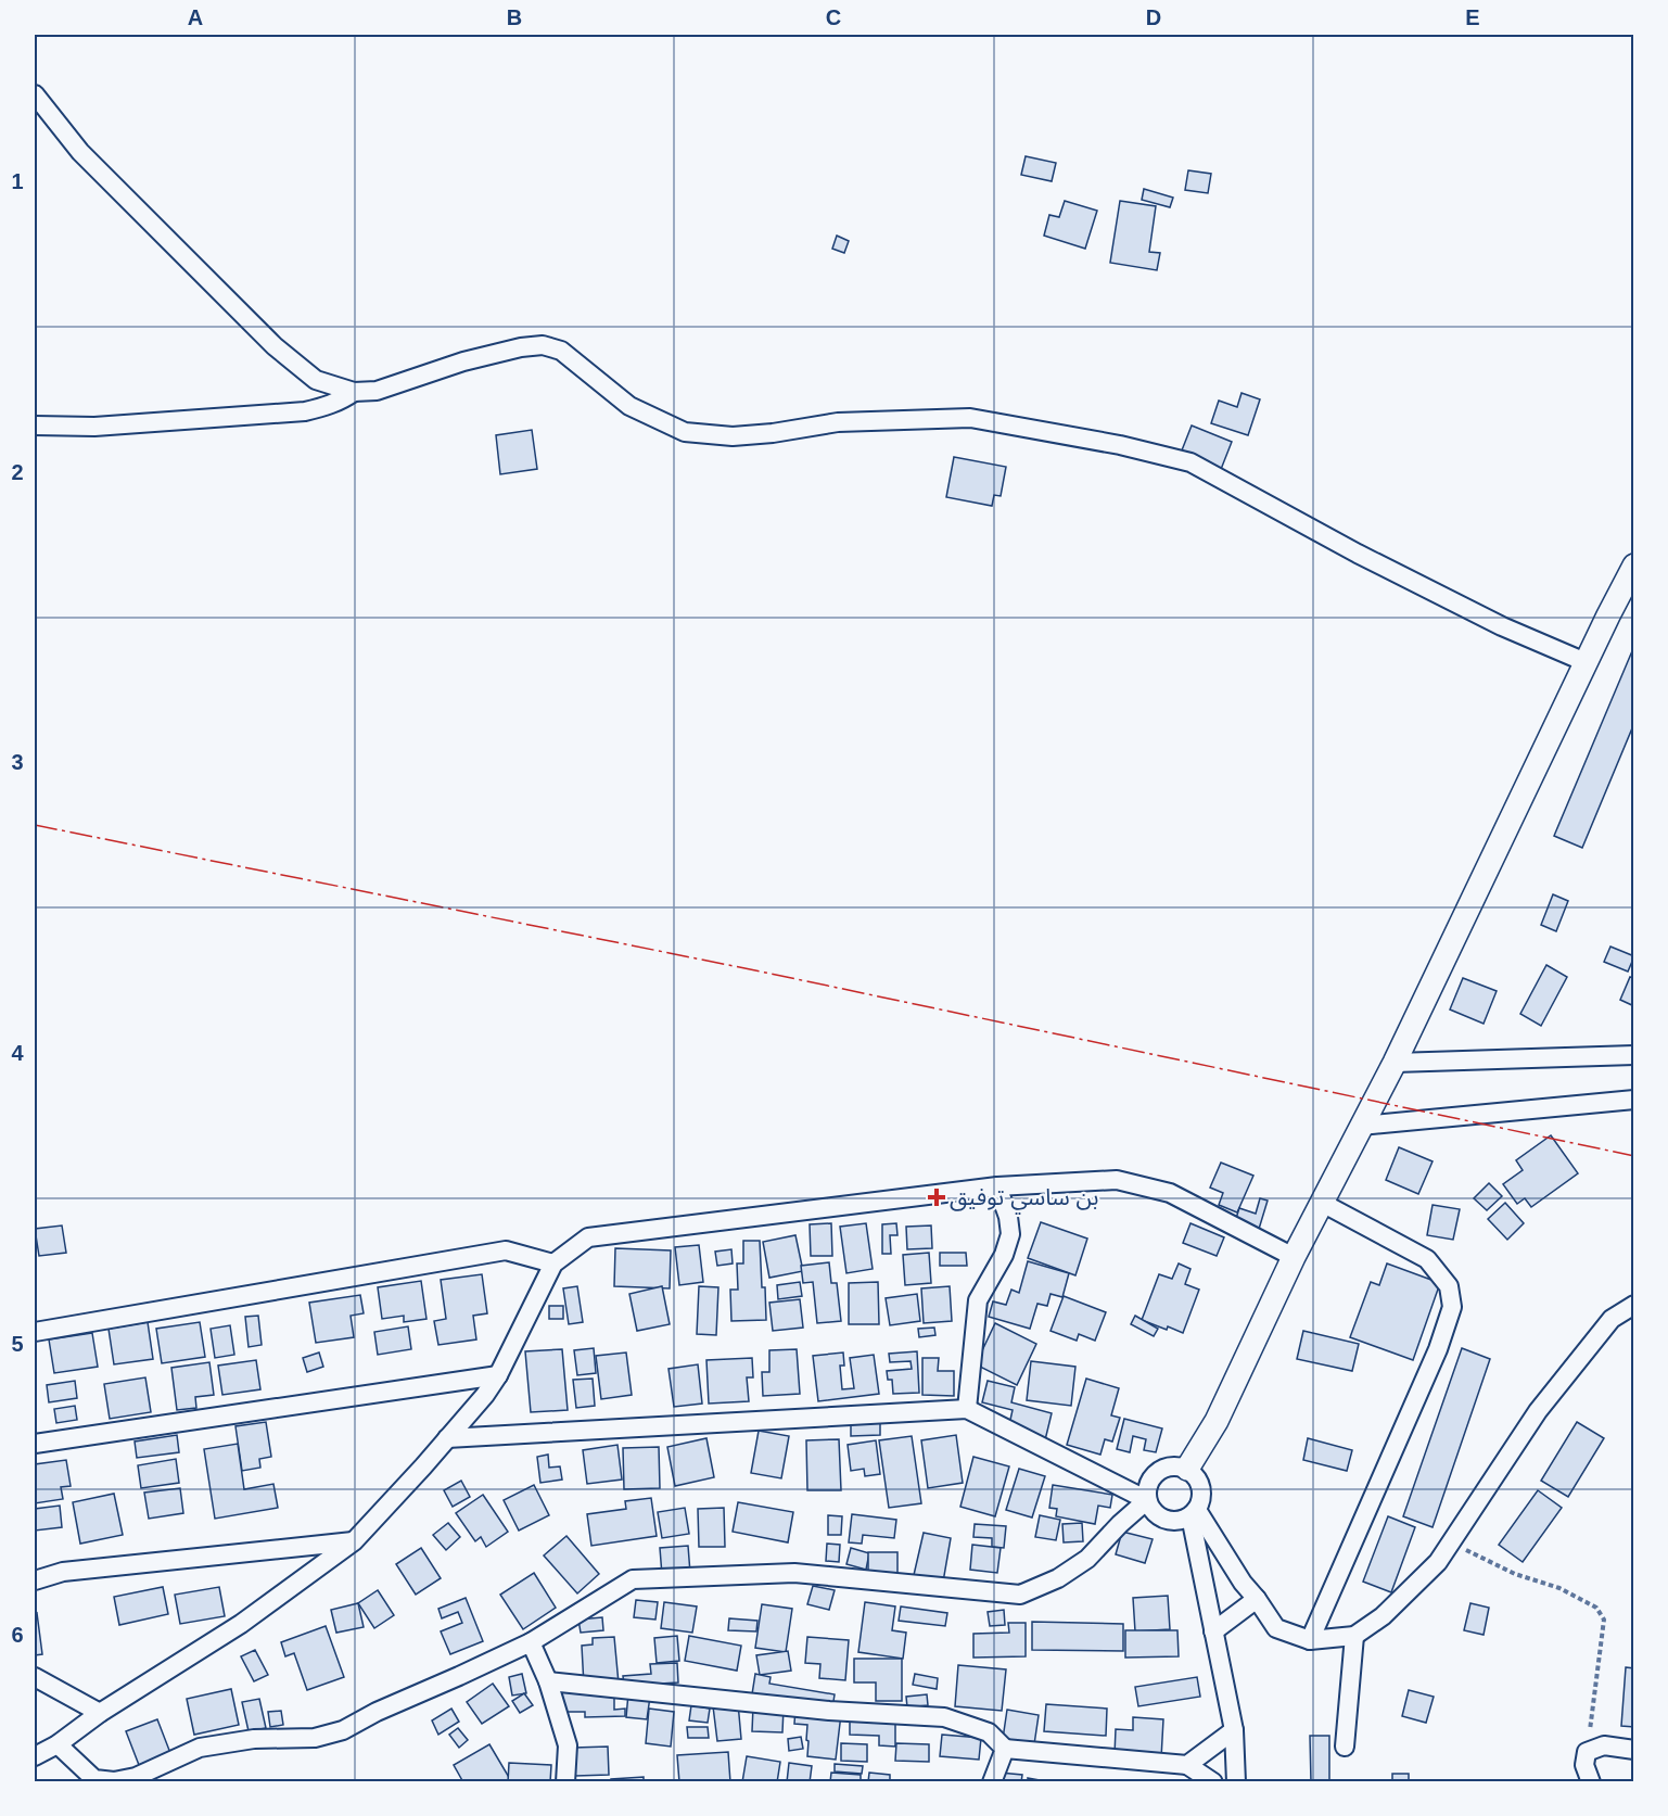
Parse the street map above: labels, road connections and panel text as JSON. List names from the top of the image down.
{
  "places": {
    "health": ["بن ساسي توفيق"]
  },
  "grid": {
    "columns": [
      "A",
      "B",
      "C",
      "D",
      "E"
    ],
    "rows": [
      "1",
      "2",
      "3",
      "4",
      "5",
      "6"
    ]
  }
}
